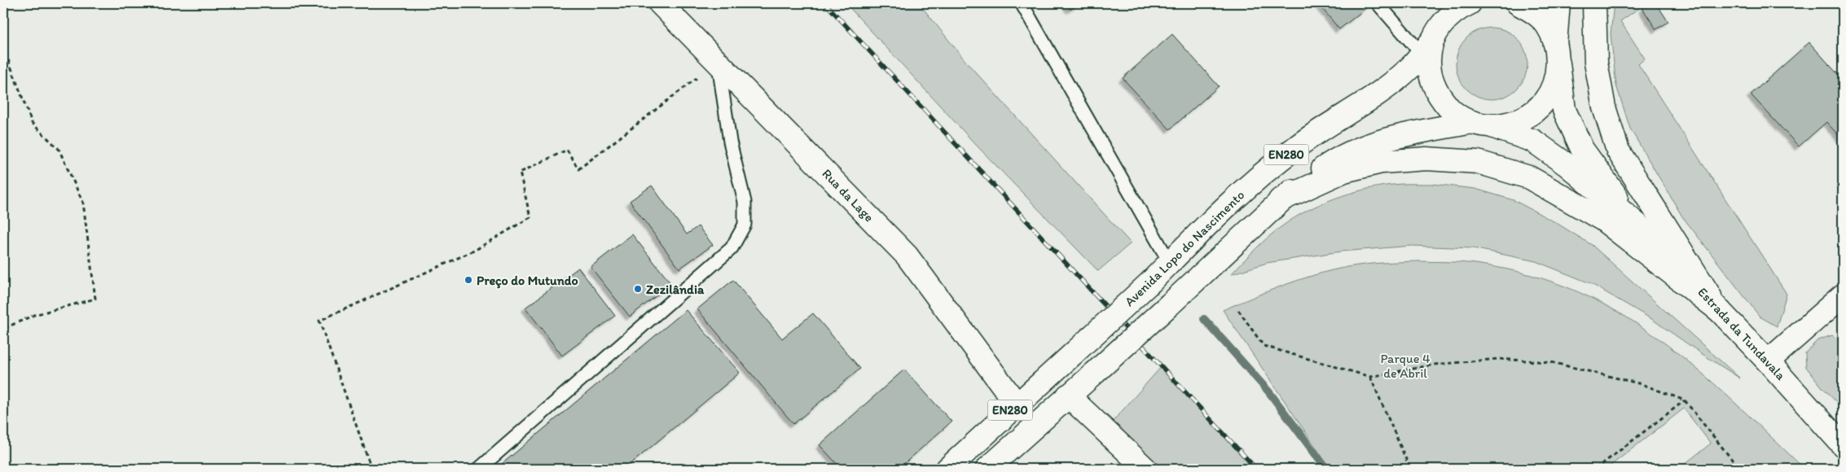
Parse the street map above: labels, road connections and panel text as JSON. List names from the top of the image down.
{
  "streets": {
    "main road": [
      "EN280",
      "Rua da Lage",
      "Avenida Lopo do Nascimento",
      "Estrada da Tundavala"
    ]
  },
  "crossings": [
    ["EN280", "Estrada da Tundavala"],
    ["Rua da Lage", "Avenida Lopo do Nascimento"],
    ["Avenida Lopo do Nascimento", "Estrada da Tundavala"]
  ],
  "parks": ["Parque 4 de Abril"],
  "places": ["Preço do Mutundo", "Zezilândia"]
}
